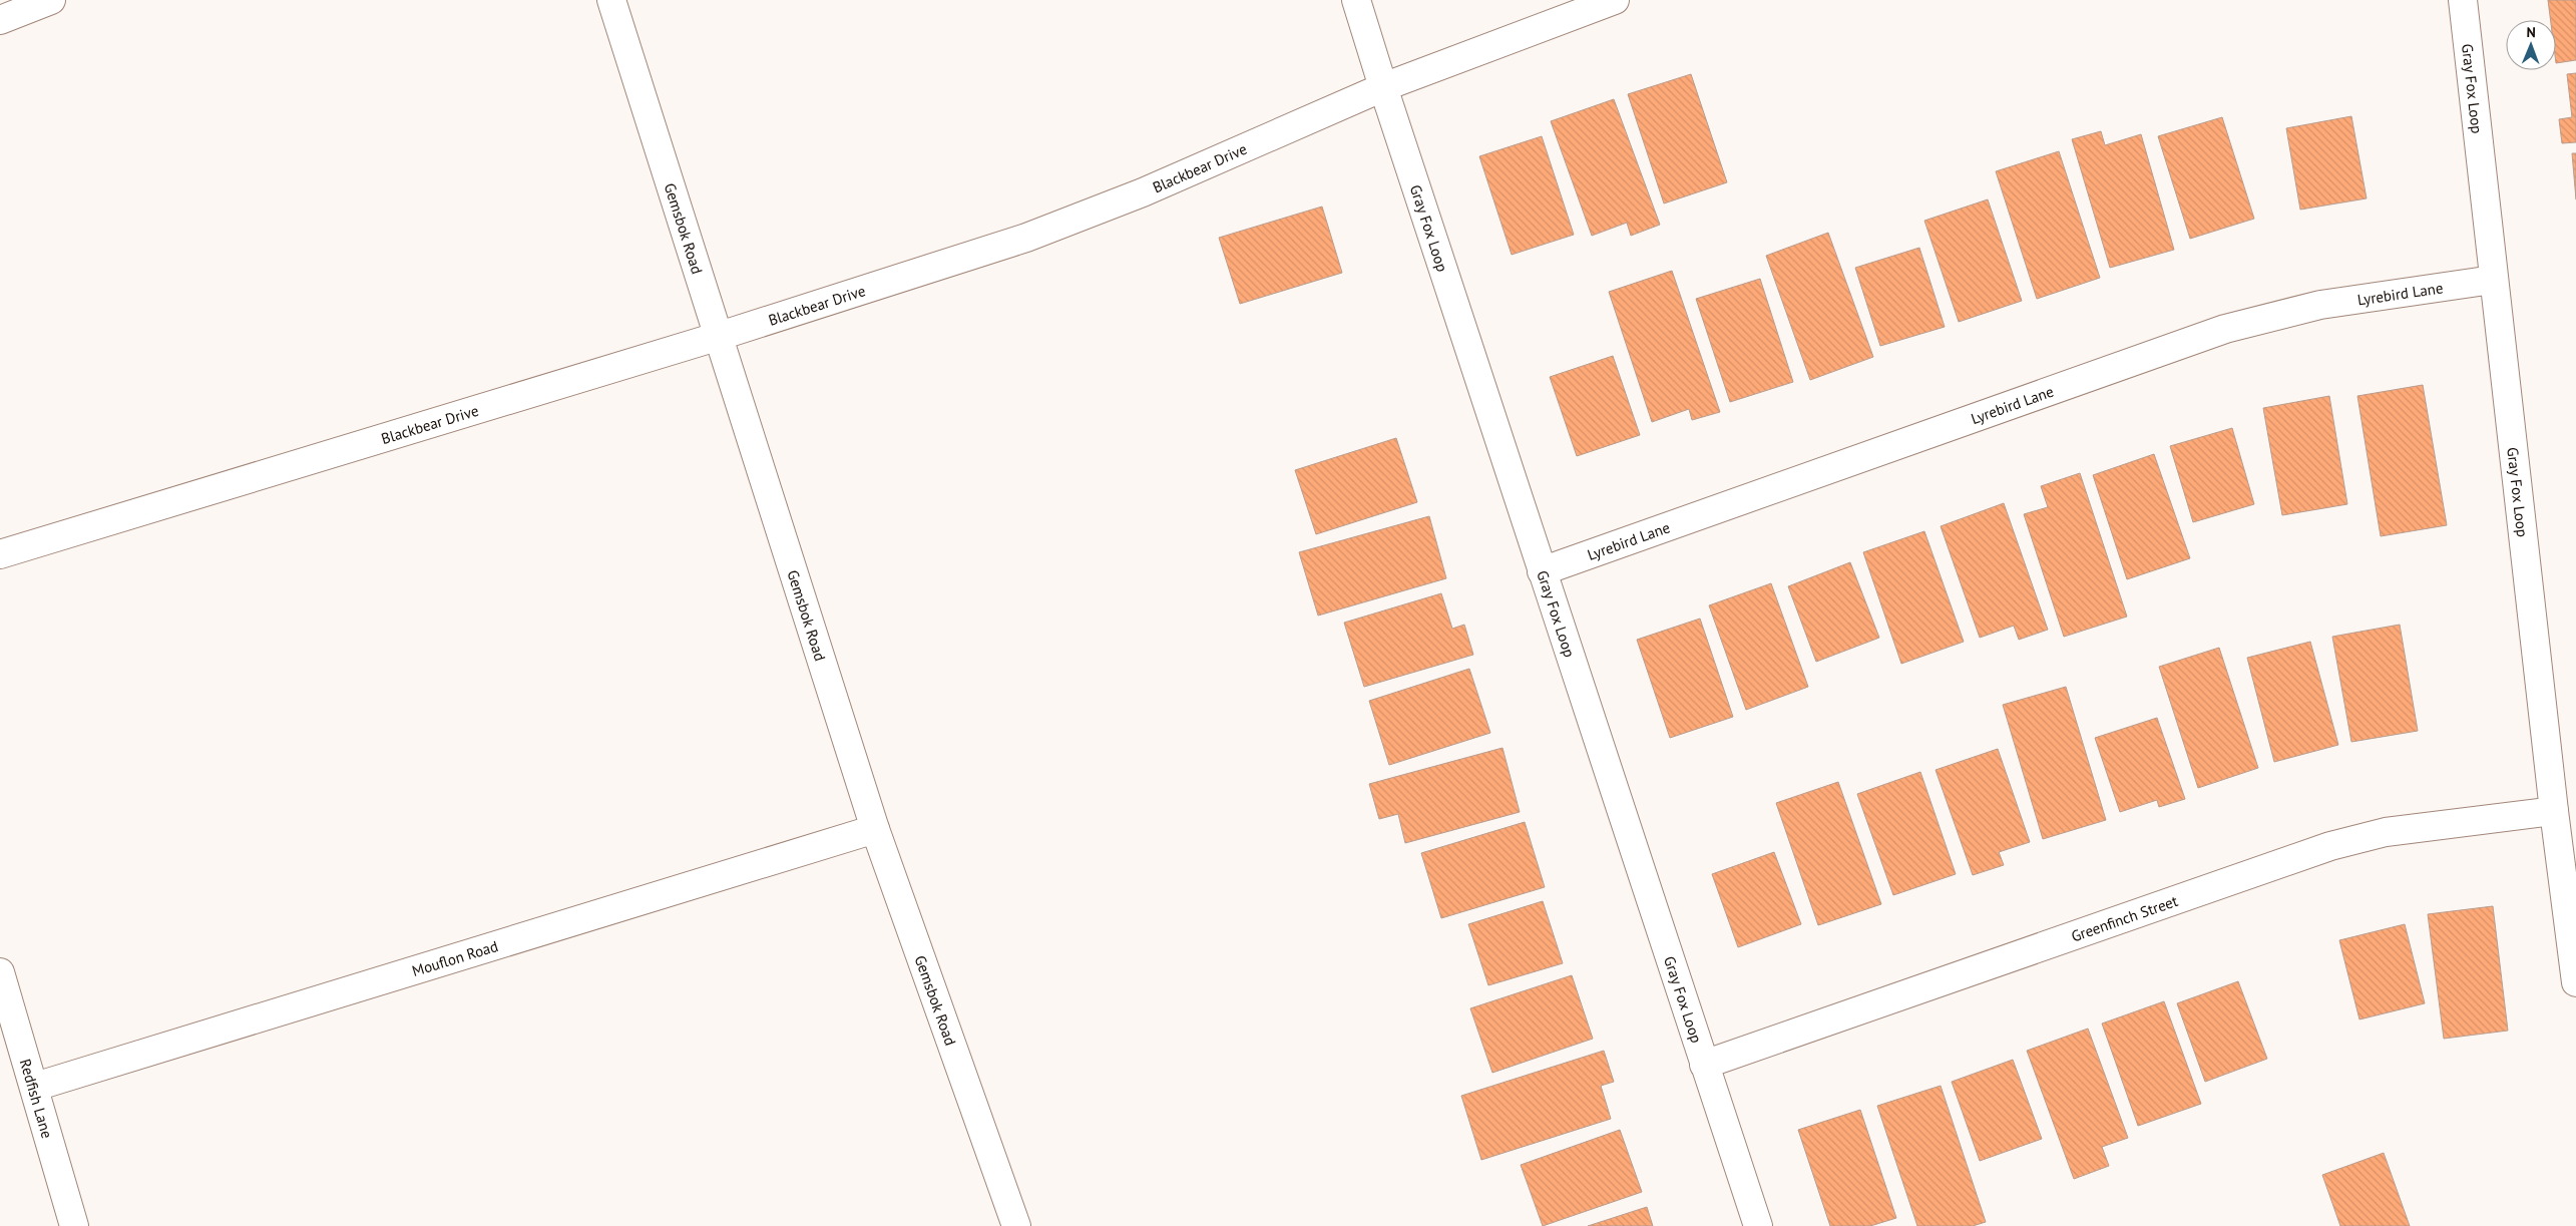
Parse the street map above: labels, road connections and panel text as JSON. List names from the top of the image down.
{
  "streets": {
    "street": [
      "Gray Fox Loop",
      "Blackbear Drive",
      "Gemsbok Road",
      "Lyrebird Lane",
      "Greenfinch Street",
      "Mouflon Road",
      "Redfish Lane"
    ]
  },
  "crossings": [
    ["Gray Fox Loop", "Blackbear Drive"],
    ["Gray Fox Loop", "Lyrebird Lane"],
    ["Gray Fox Loop", "Greenfinch Street"],
    ["Blackbear Drive", "Gemsbok Road"],
    ["Gemsbok Road", "Mouflon Road"],
    ["Mouflon Road", "Redfish Lane"]
  ],
  "north": "top"
}
